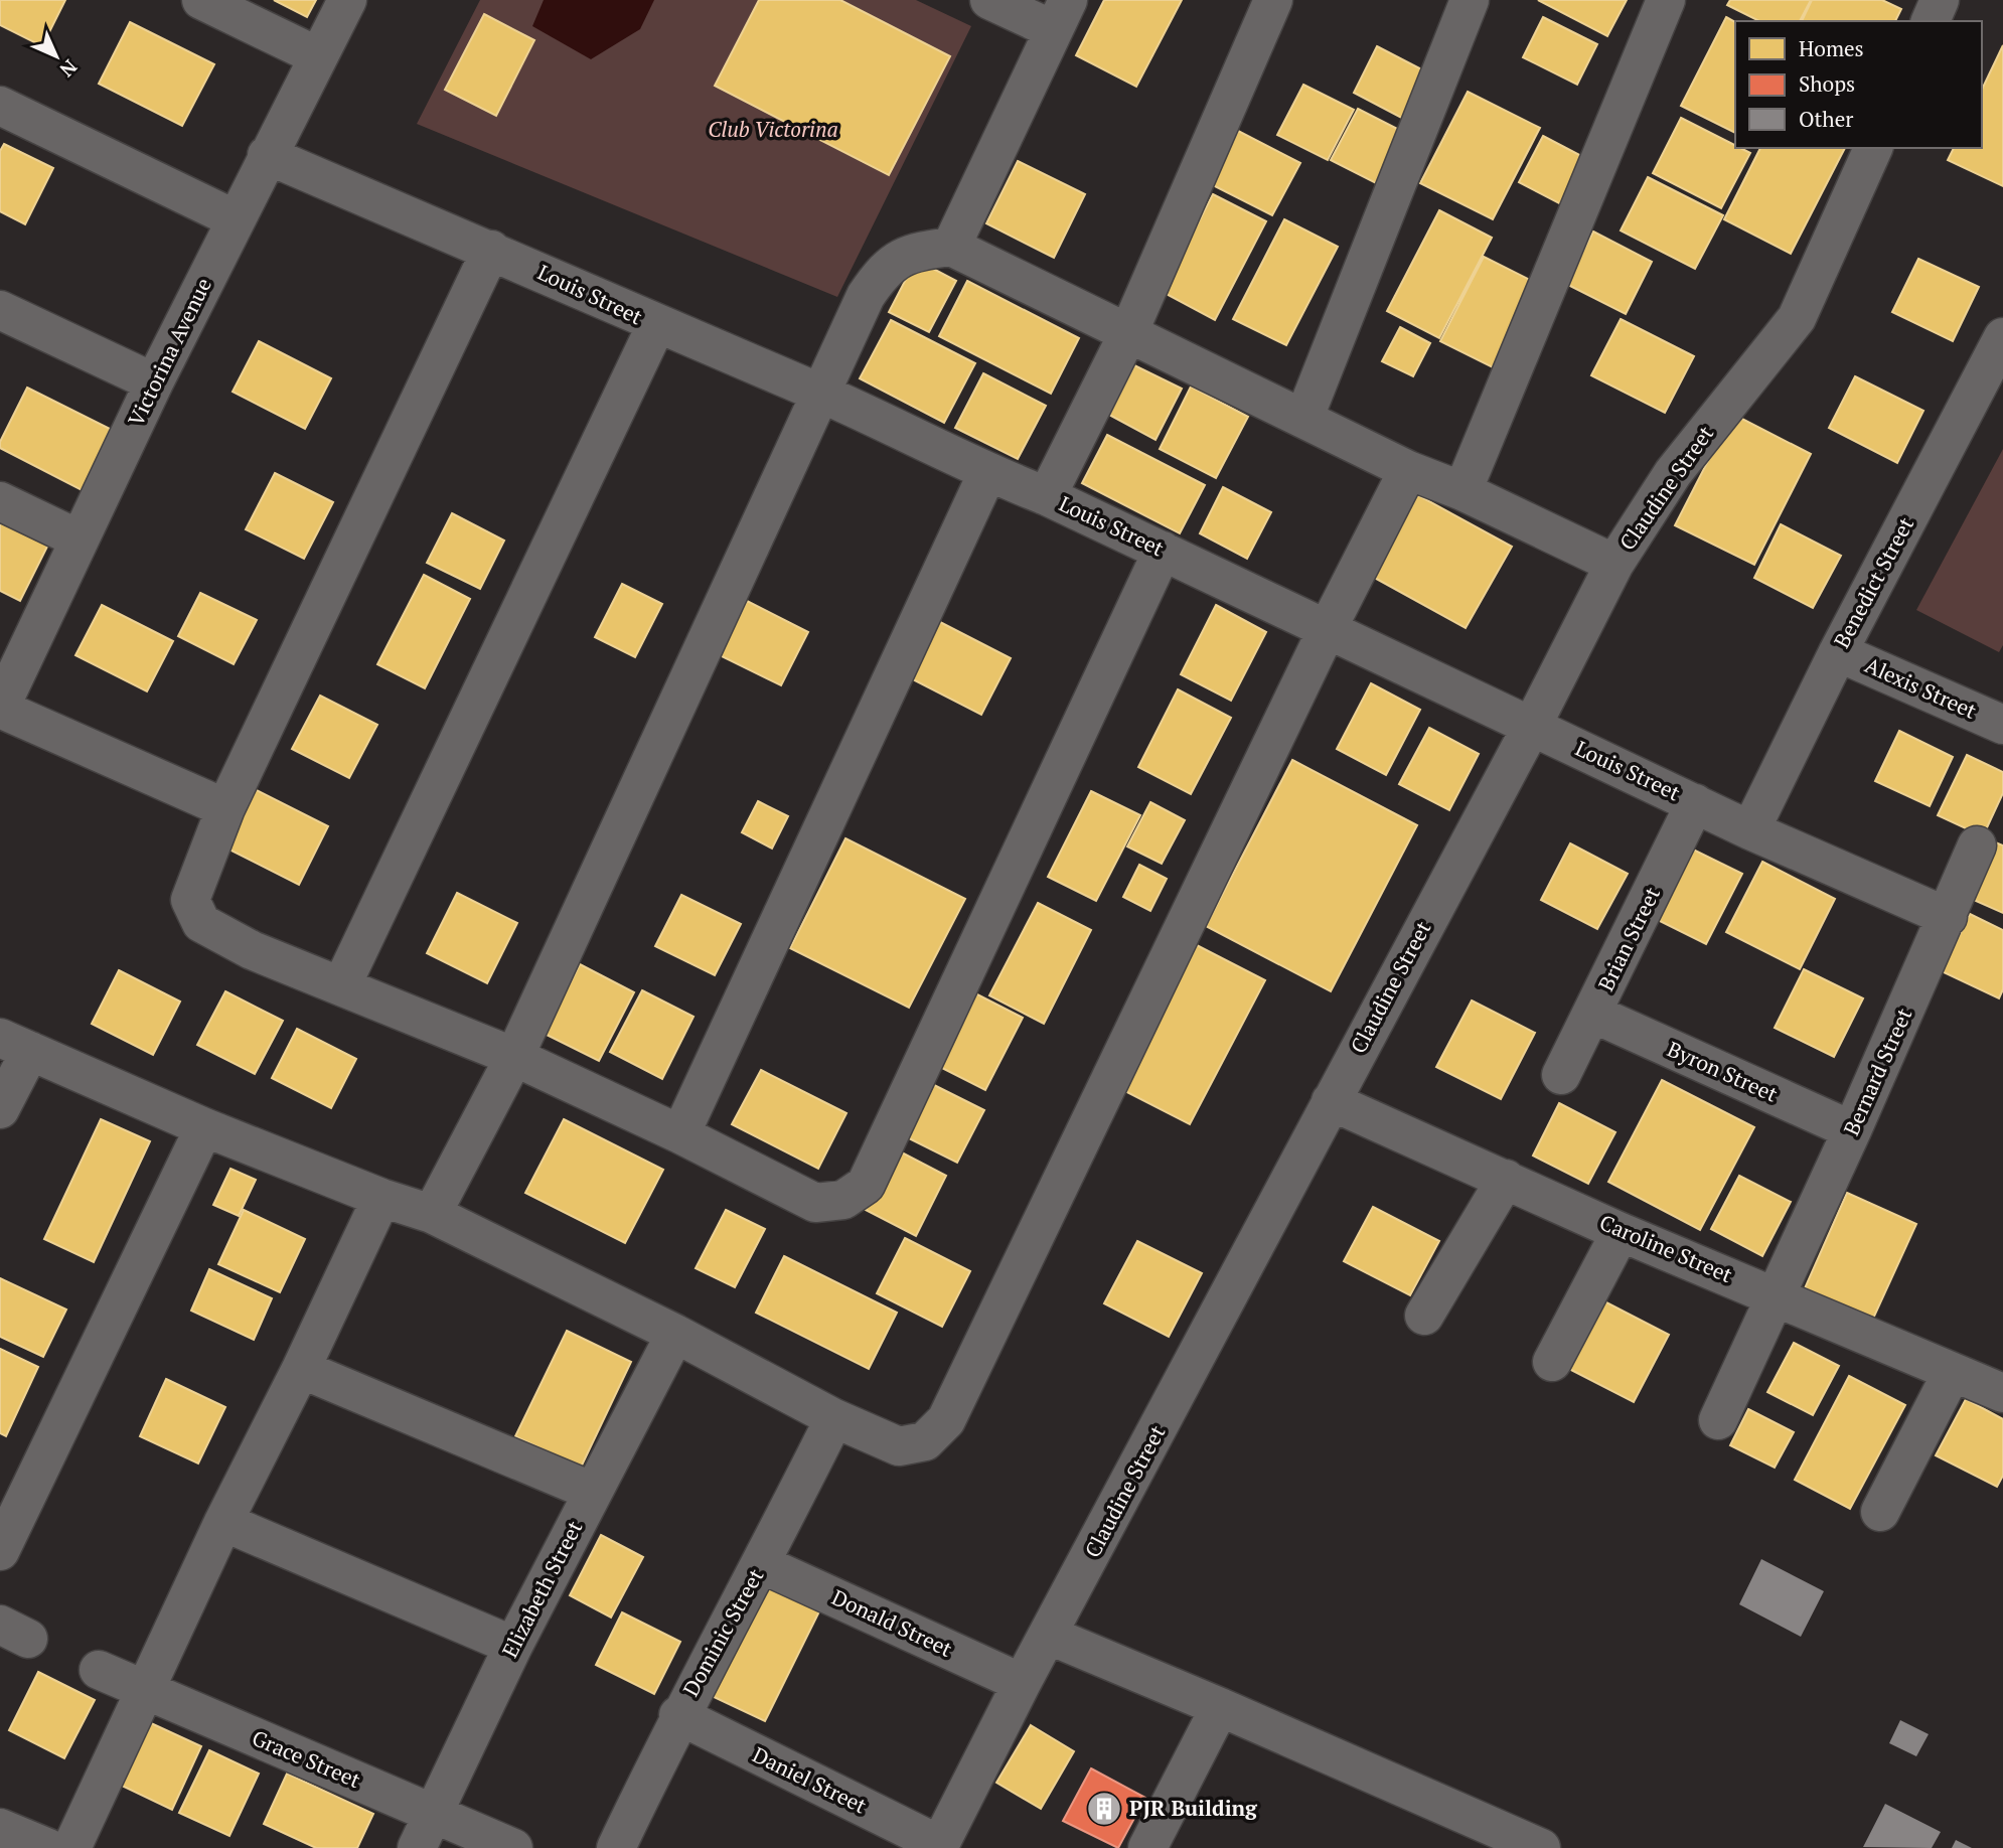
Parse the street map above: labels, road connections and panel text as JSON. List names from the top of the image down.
{
  "streets": {
    "street": [
      "Louis Street",
      "Victorina Avenue",
      "Claudine Street",
      "Benedict Street",
      "Alexis Street",
      "Brian Street",
      "Byron Street",
      "Bernard Street",
      "Caroline Street",
      "Elizabeth Street",
      "Donald Street",
      "Dominic Street",
      "Grace Street",
      "Daniel Street"
    ]
  },
  "crossings": [
    ["Louis Street", "Victorina Avenue"],
    ["Louis Street", "Claudine Street"],
    ["Louis Street", "Benedict Street"],
    ["Louis Street", "Brian Street"],
    ["Louis Street", "Bernard Street"],
    ["Claudine Street", "Caroline Street"],
    ["Claudine Street", "Donald Street"],
    ["Claudine Street", "Daniel Street"],
    ["Benedict Street", "Alexis Street"],
    ["Brian Street", "Byron Street"],
    ["Byron Street", "Bernard Street"],
    ["Bernard Street", "Caroline Street"],
    ["Elizabeth Street", "Grace Street"],
    ["Donald Street", "Dominic Street"],
    ["Dominic Street", "Daniel Street"]
  ],
  "parks": ["Club Victorina"],
  "places": {
    "building": ["PJR Building"]
  },
  "legend": ["Homes", "Shops", "Other"],
  "north": "bottom right"
}
